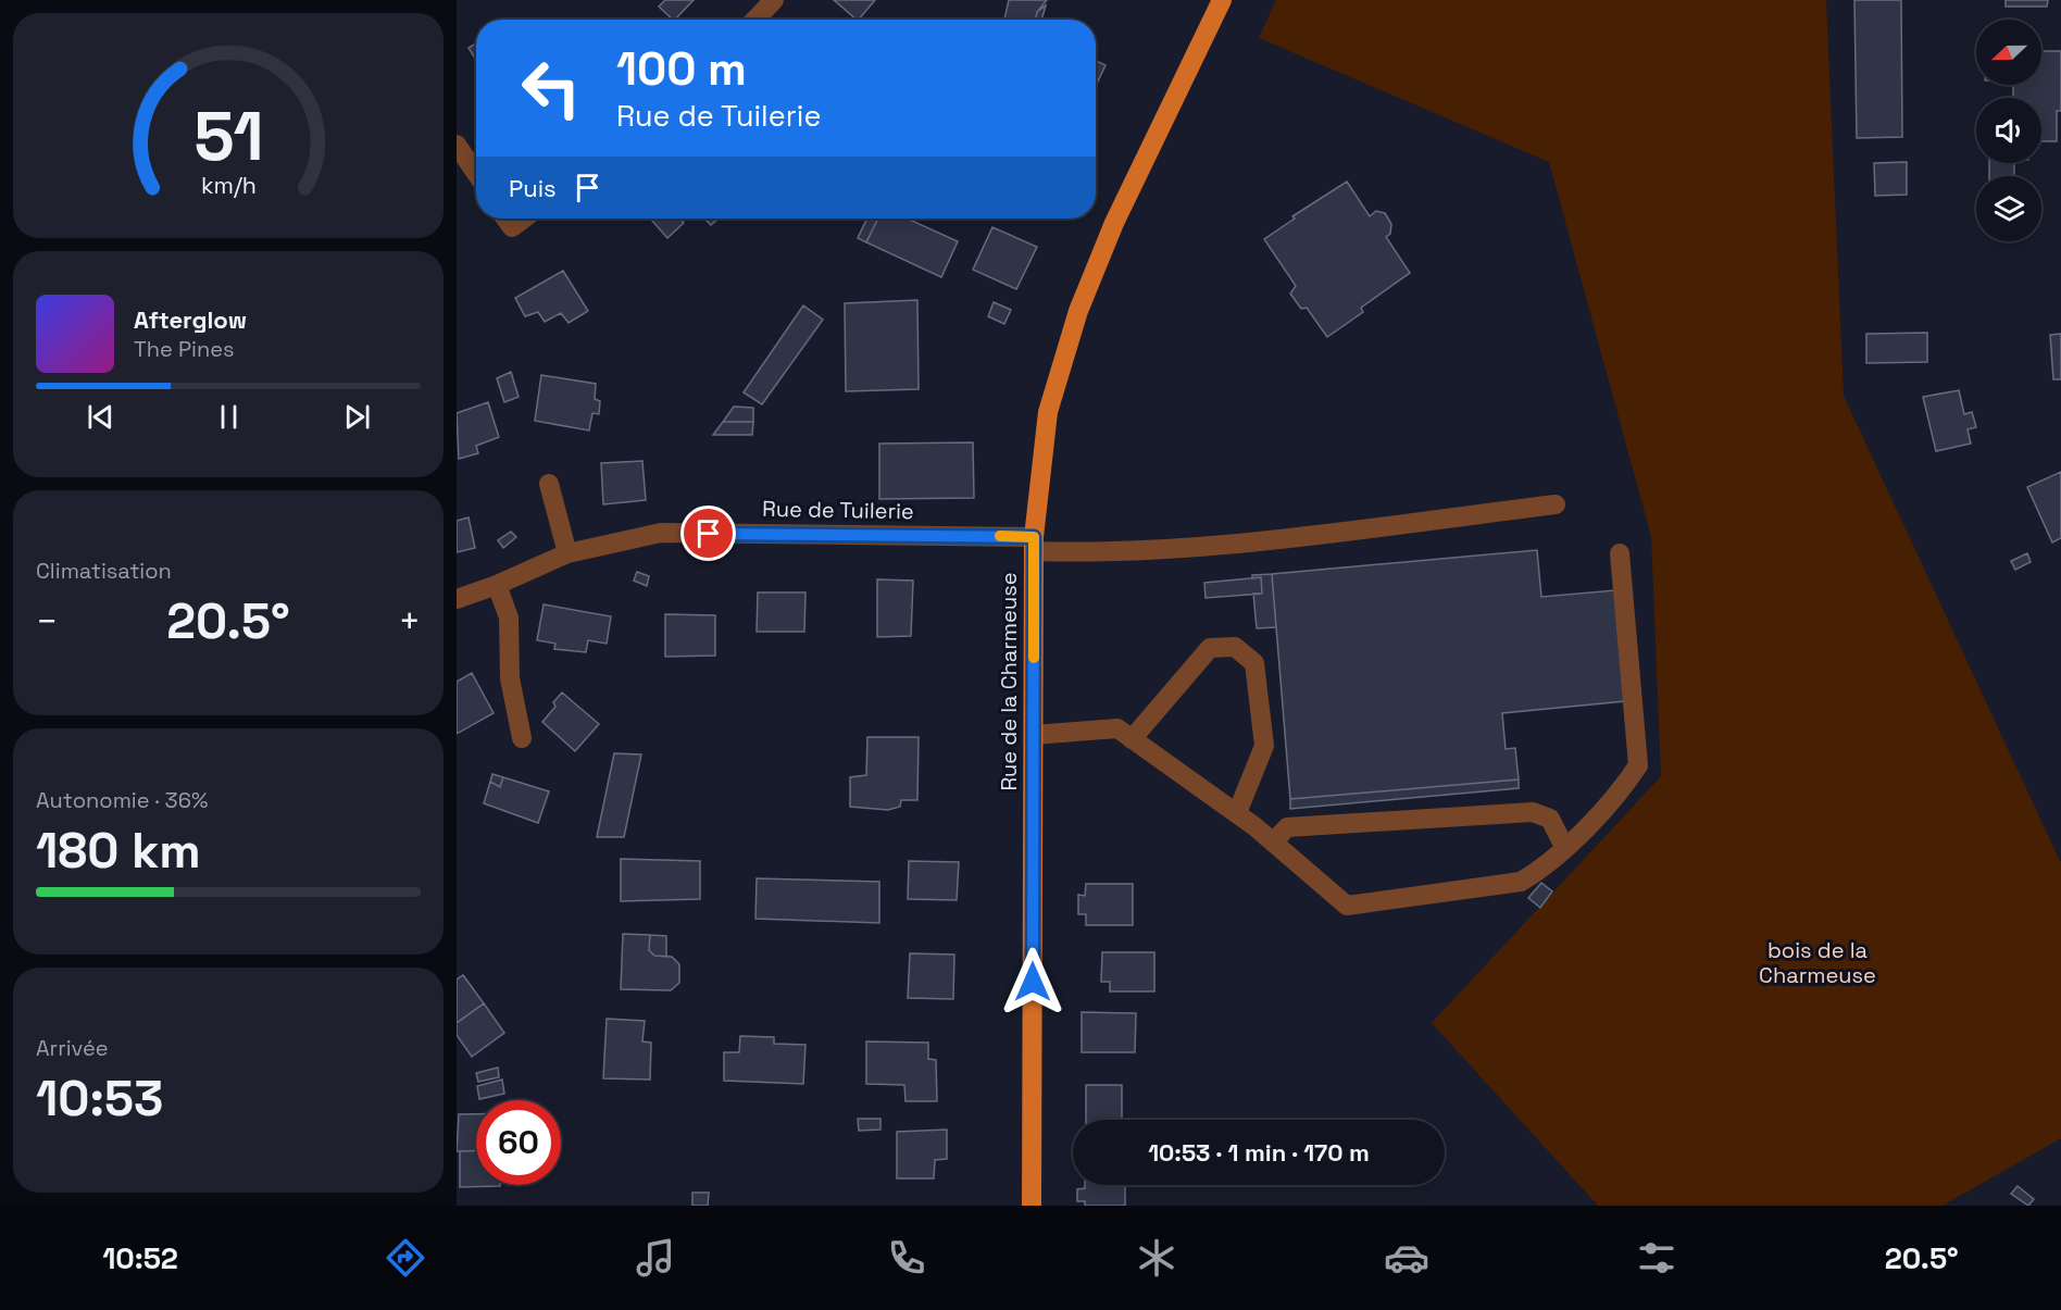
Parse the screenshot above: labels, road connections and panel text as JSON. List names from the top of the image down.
{
  "streets": {
    "main road": ["Rue de la Charmeuse"],
    "street": ["Rue de Tuilerie"]
  },
  "crossings": [
    ["Rue de Tuilerie", "Rue de la Charmeuse"]
  ],
  "parks": ["bois de la Charmeuse"],
  "north": "left",
  "page": {
    "turn": ["100 m", "Rue de Tuilerie"],
    "then": "Puis",
    "song": ["Afterglow", "The Pines"],
    "tile": [
      "Climatisation",
      ["Autonomie · 36%", "180 km"],
      ["Arrivée", "10:53"]
    ],
    "heat": ["−", "20.5°", "+"],
    "limit": "60",
    "trip": "10:53 · 1 min · 170 m",
    "tabs": ["10:52", "20.5°"],
    "gauge": ["51", "km/h"]
  }
}
